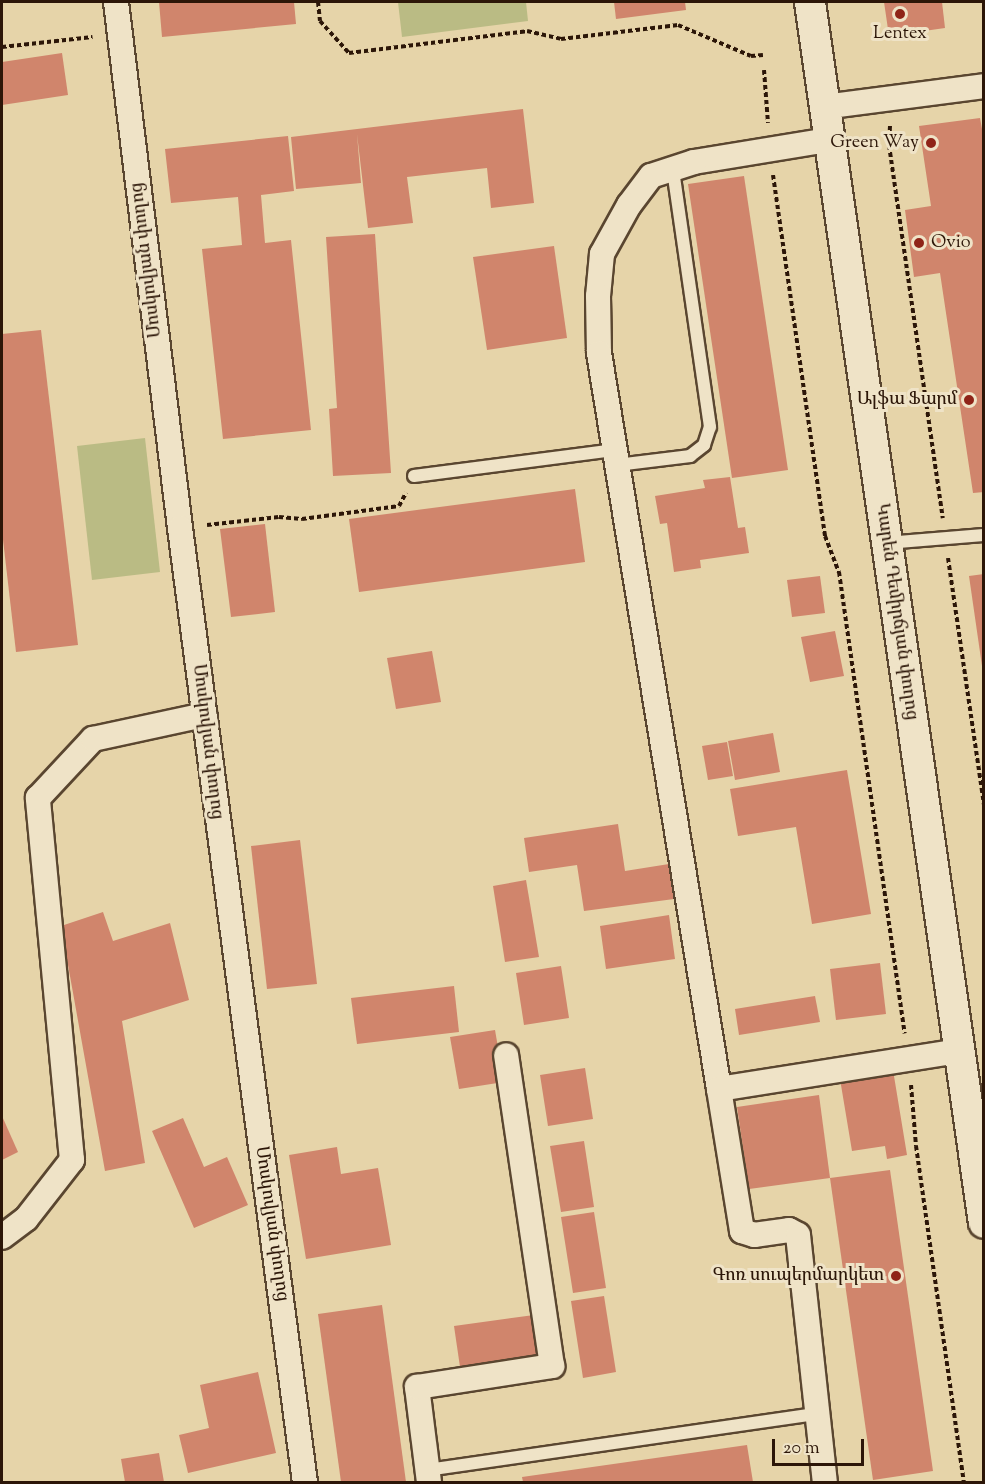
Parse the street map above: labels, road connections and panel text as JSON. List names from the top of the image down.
{
  "streets": {
    "street": ["Մոսկովյան փողոց", "Կարեն Դեմիրճյան փողոց"]
  },
  "places": [
    "Lentex",
    "Green Way",
    "Ovio",
    "Ալֆա Ֆարմ",
    "Գոռ սուպերմարկետ"
  ],
  "scale_bar": "20 m"
}
